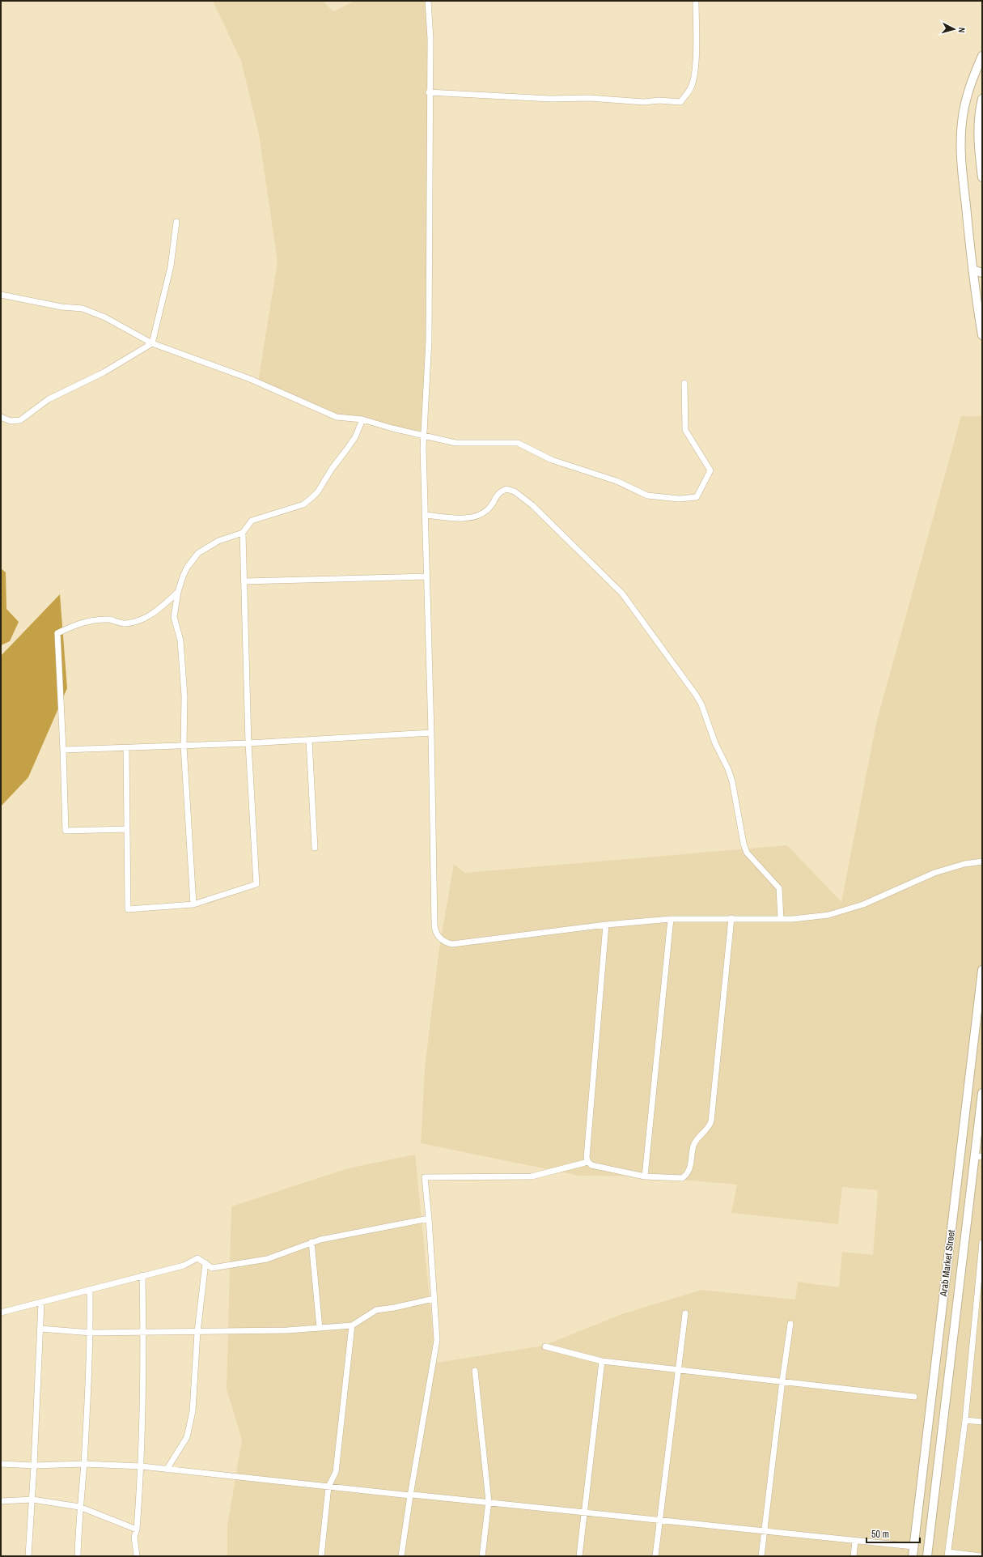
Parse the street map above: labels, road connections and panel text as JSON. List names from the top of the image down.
{
  "streets": {
    "main road": ["Arab Market Street"]
  },
  "scale_bar": "50 m",
  "north": "right"
}
